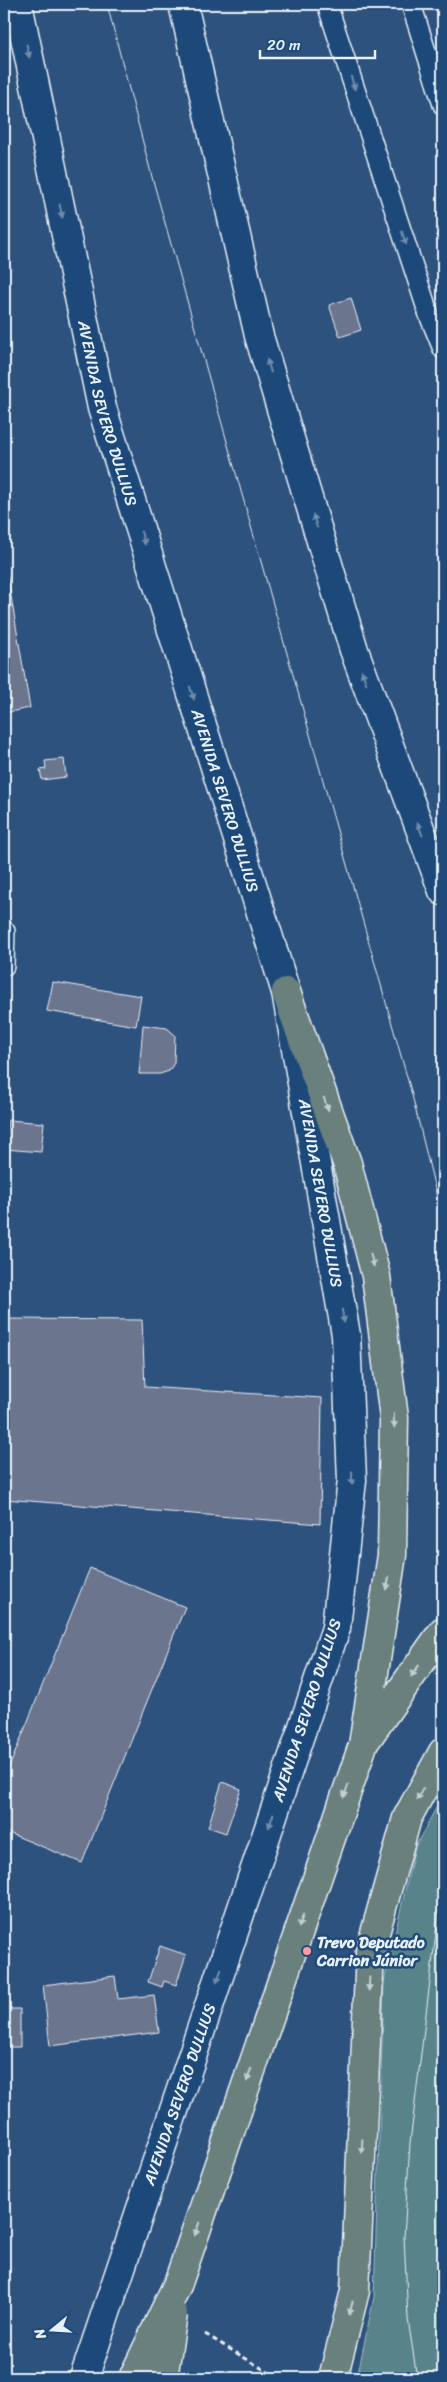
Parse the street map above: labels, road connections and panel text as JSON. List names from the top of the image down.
{
  "streets": {
    "main road": ["AVENIDA SEVERO DULLIUS"]
  },
  "places": ["Trevo Deputado Carrion Júnior"],
  "scale_bar": "20 m",
  "north": "left"
}
